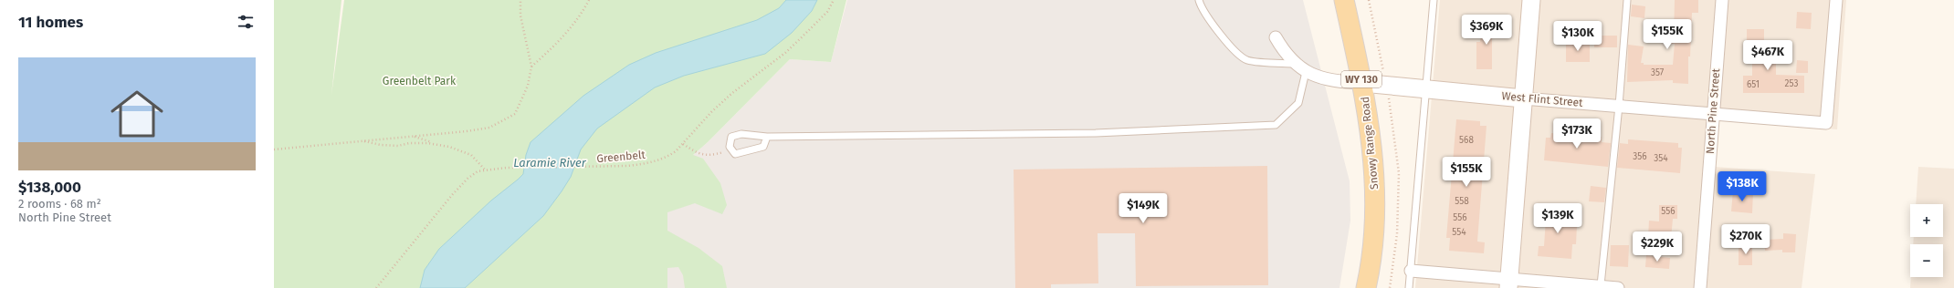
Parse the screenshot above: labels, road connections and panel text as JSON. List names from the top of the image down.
{
  "streets": {
    "main road": ["WY 130", "Snowy Range Road"],
    "street": ["West Flint Street", "North Pine Street"],
    "path": ["Greenbelt"]
  },
  "crossings": [
    ["West Flint Street", "North Pine Street"],
    ["West Flint Street", "Snowy Range Road"]
  ],
  "water": ["Laramie River"],
  "parks": ["Greenbelt Park"],
  "house_numbers": [
    "357",
    "253",
    "651",
    "568",
    "356",
    "354",
    "558",
    "556",
    "556",
    "554"
  ],
  "page": {
    "heading": "11 homes",
    "price": [
      "$369K",
      "$155K",
      "$130K",
      "$467K",
      "$173K",
      "$155K",
      "$138K",
      "$149K",
      "$139K",
      "$270K",
      "$229K"
    ],
    "list": [
      {
        "name": "$138,000",
        "note": "2 rooms · 68 m² · North Pine Street"
      }
    ],
    "map_buttons": ["+", "−"]
  }
}
